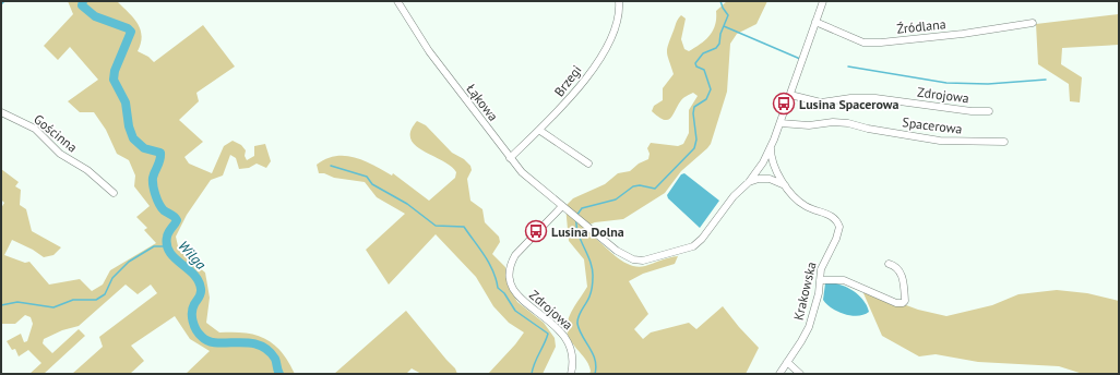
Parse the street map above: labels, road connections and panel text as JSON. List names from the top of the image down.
{
  "streets": {
    "street": [
      "Źródlana",
      "Brzegi",
      "Zdrojowa",
      "Łąkowa",
      "Spacerowa",
      "Gościnna",
      "Krakowska"
    ]
  },
  "crossings": [
    ["Brzegi", "Łąkowa"],
    ["Zdrojowa", "Łąkowa"]
  ],
  "water": ["Wilga"],
  "places": {
    "bus stop": ["Lusina Spacerowa", "Lusina Dolna"]
  }
}
